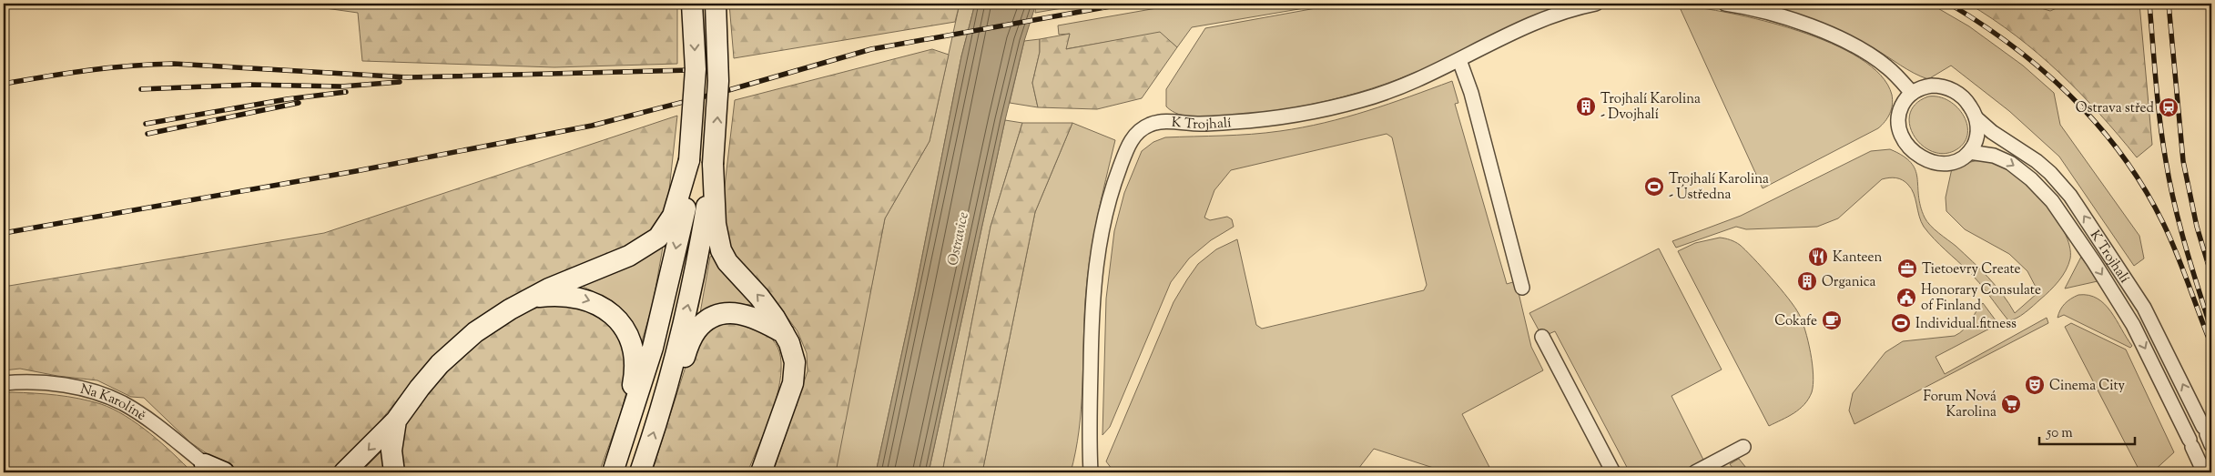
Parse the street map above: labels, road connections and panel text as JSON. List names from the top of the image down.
{
  "streets": {
    "main road": ["Na Karolíně"],
    "street": ["K Trojhalí"]
  },
  "water": ["Ostravice"],
  "places": {
    "building": ["Trojhalí Karolina - Dvojhalí", "Organica"],
    "station": ["Ostrava střed"],
    "sports": ["Trojhalí Karolina - Ústředna", "Individual.fitness"],
    "restaurant": ["Kanteen"],
    "office": ["Tietoevry Create"],
    "public building": ["Honorary Consulate of Finland"],
    "cafe": ["Cokafe"],
    "theatre": ["Cinema City"],
    "supermarket": ["Forum Nová Karolina"]
  },
  "scale_bar": "50 m"
}
